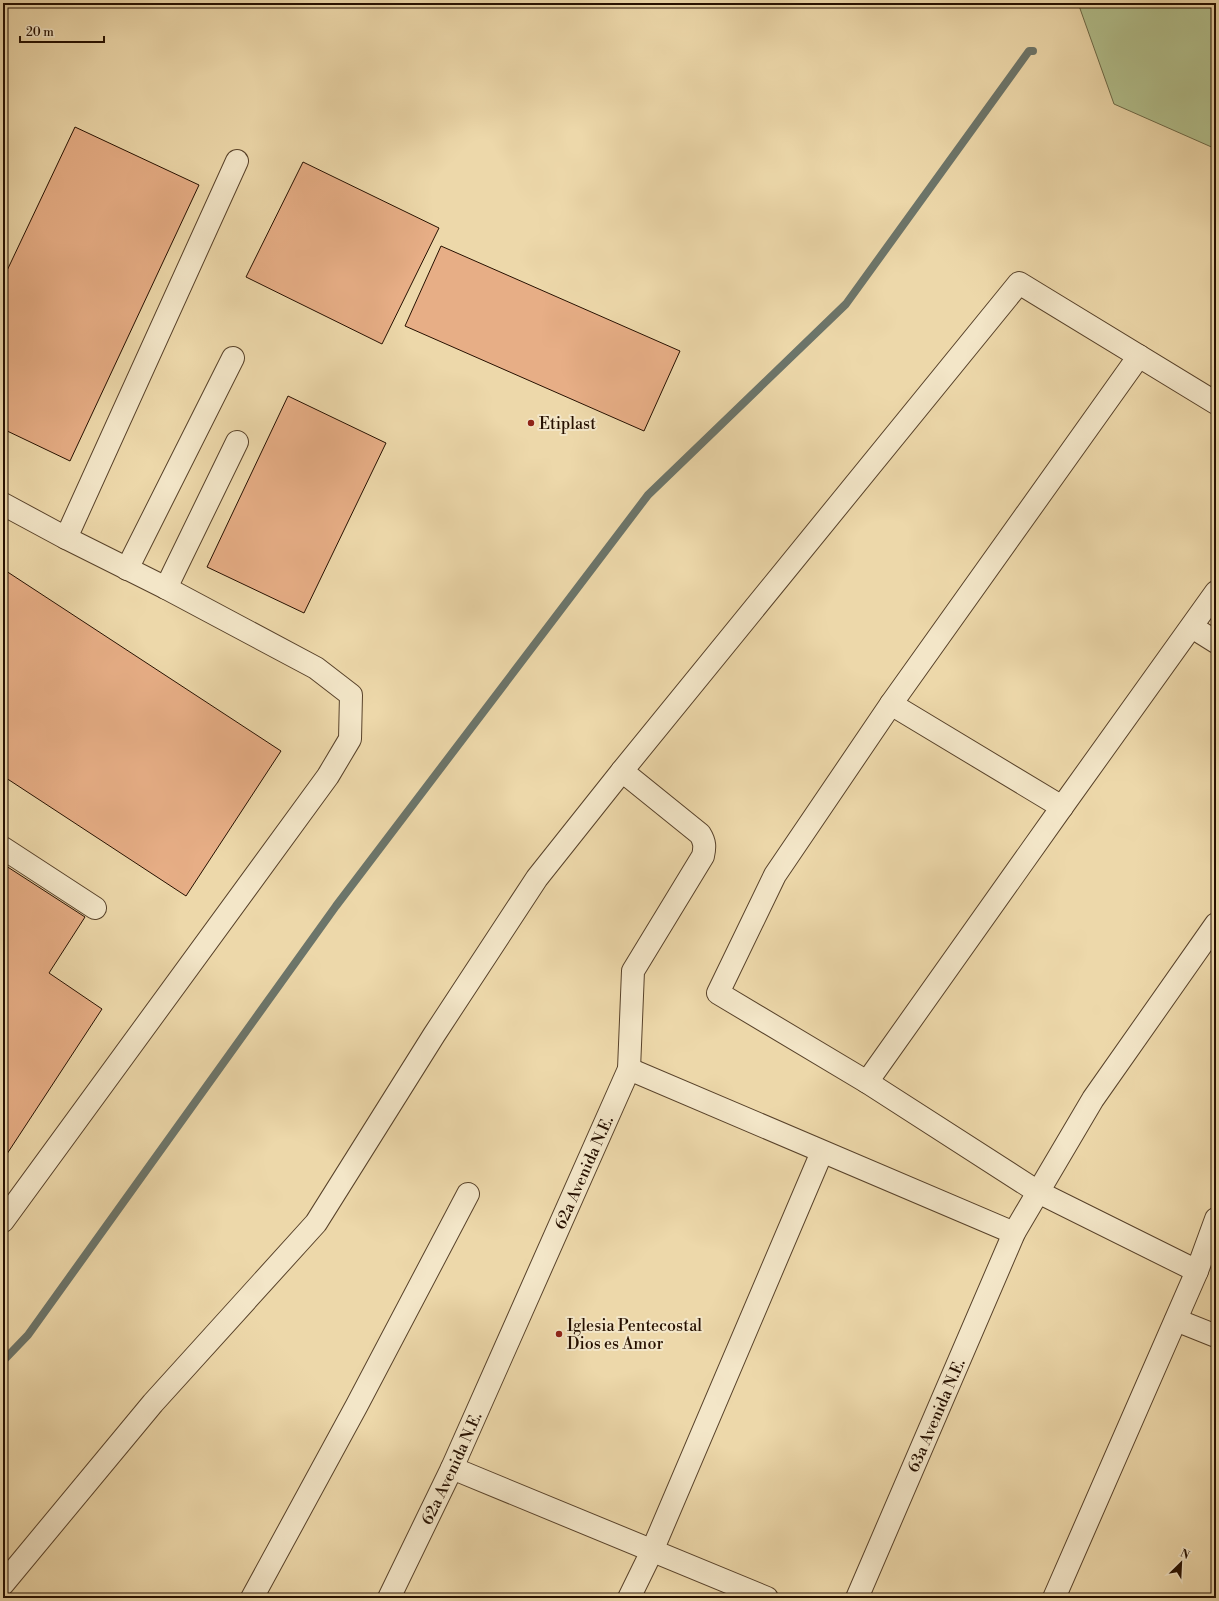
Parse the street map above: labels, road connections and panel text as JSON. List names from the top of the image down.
{
  "streets": {
    "street": ["62a Avenida N.E.", "63a Avenida N.E."]
  },
  "places": ["Etiplast", "Iglesia Pentecostal Dios es Amor"],
  "scale_bar": "20 m",
  "north": "top right"
}
